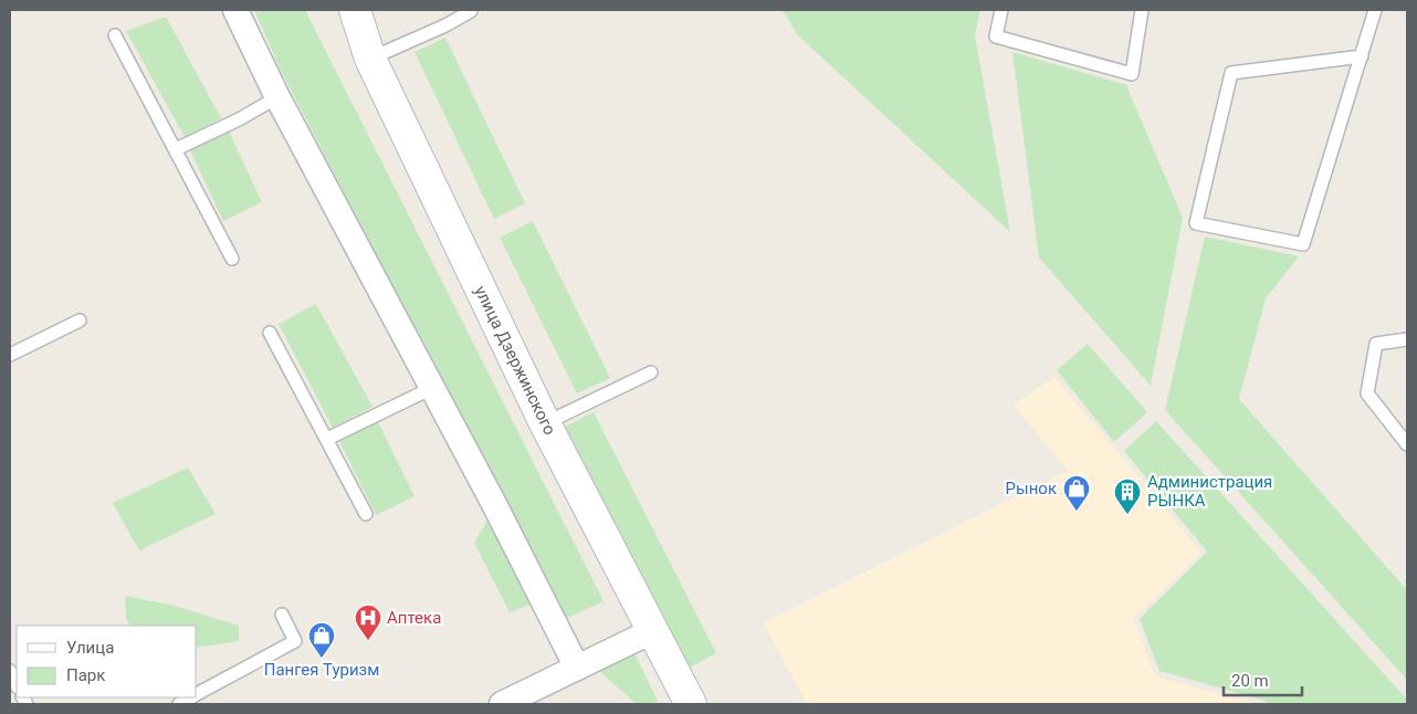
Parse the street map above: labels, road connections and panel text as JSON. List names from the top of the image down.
{
  "streets": {
    "street": ["улица Дзержинского"]
  },
  "places": {
    "shop": ["Рынок", "Пангея Туризм"],
    "building": ["Администрация РЫНКА"],
    "hospital": ["Аптека"]
  },
  "legend": ["Улица", "Парк"],
  "scale_bar": "20 m"
}
